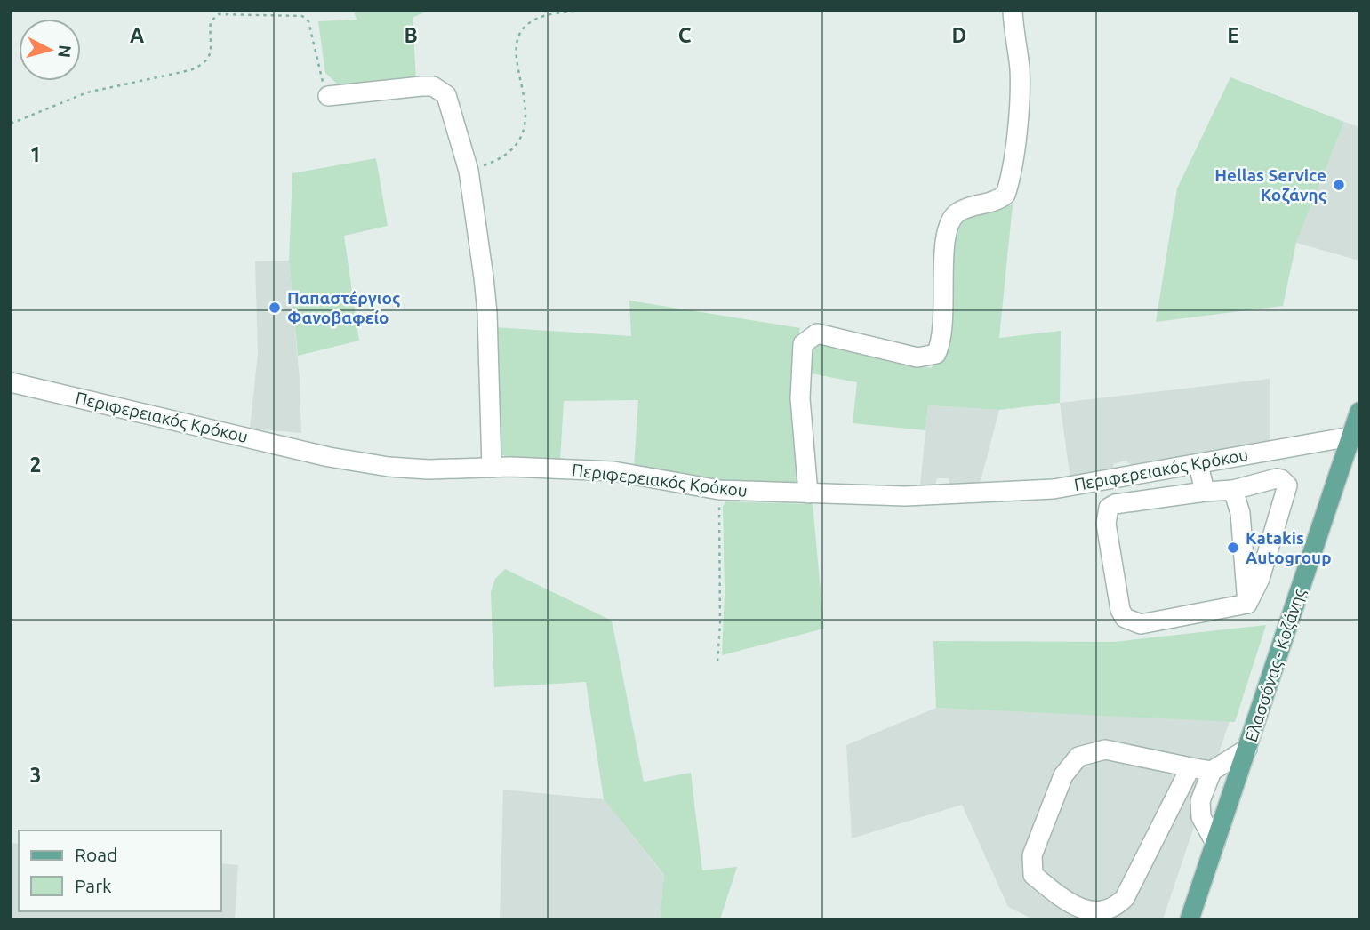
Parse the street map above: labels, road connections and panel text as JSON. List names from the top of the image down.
{
  "streets": {
    "main road": ["Ελασσόνας - Κοζάνης"],
    "street": ["Περιφερειακός Κρόκου"]
  },
  "crossings": [
    ["Περιφερειακός Κρόκου", "Ελασσόνας - Κοζάνης"]
  ],
  "places": ["Hellas Service Κοζάνης", "Παπαστέργιος Φανοβαφείο", "Katakis Autogroup"],
  "legend": ["Road", "Park"],
  "north": "right",
  "grid": {
    "columns": [
      "A",
      "B",
      "C",
      "D",
      "E"
    ],
    "rows": ["1", "2", "3"]
  }
}
